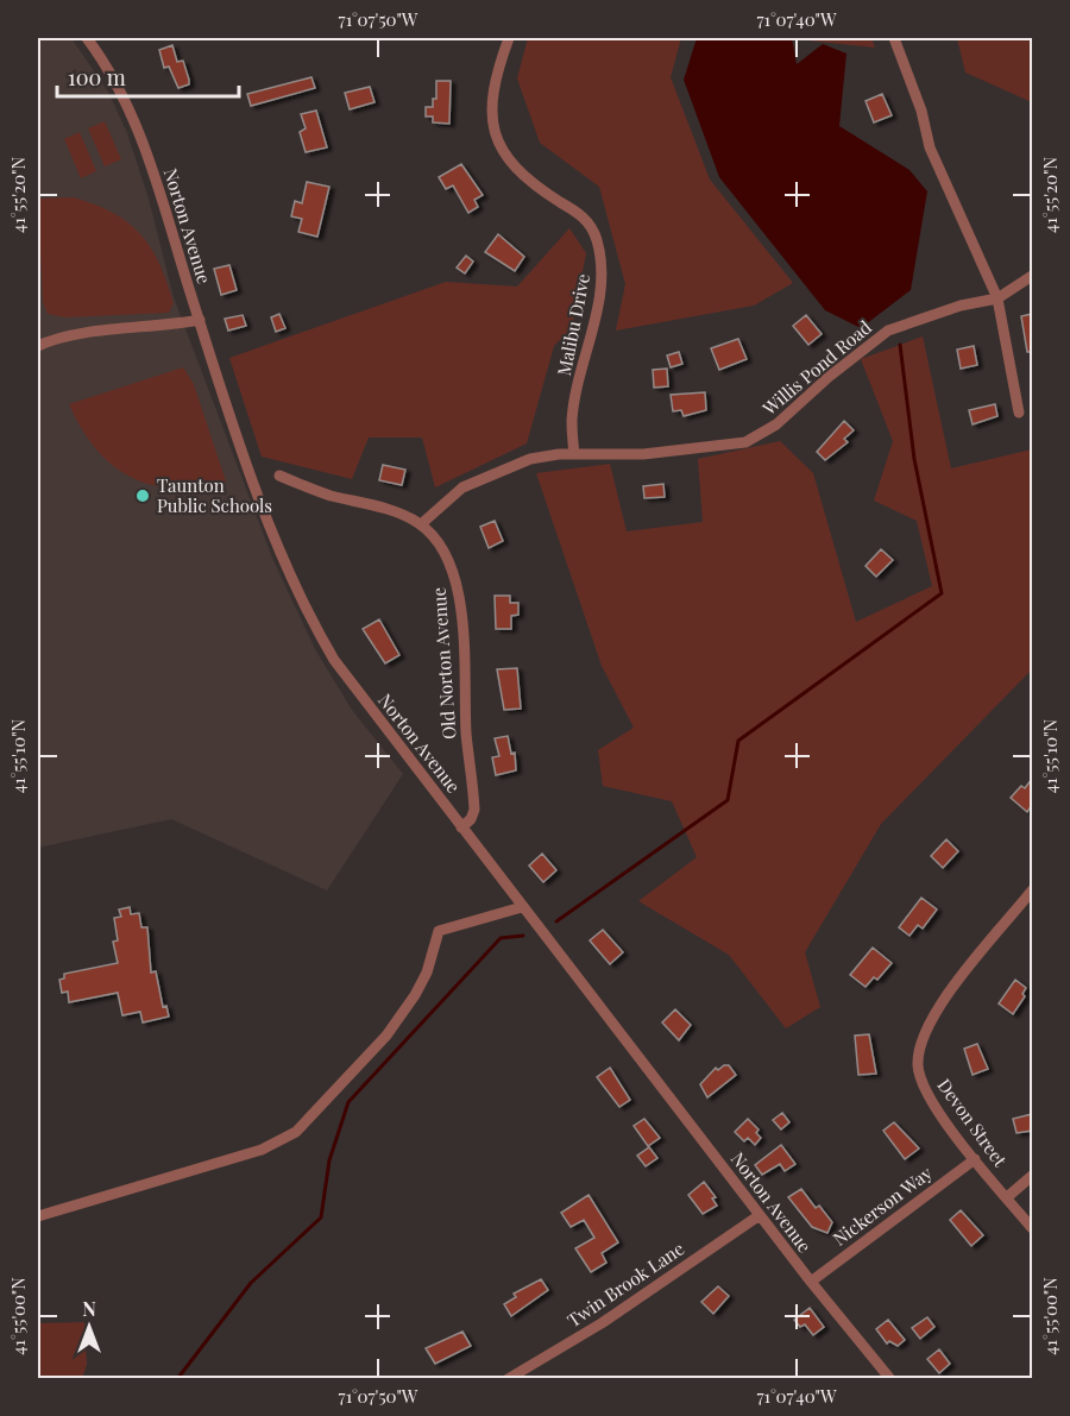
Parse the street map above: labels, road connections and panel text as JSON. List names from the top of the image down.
{
  "streets": {
    "street": [
      "Norton Avenue",
      "Malibu Drive",
      "Willis Pond Road",
      "Old Norton Avenue",
      "Devon Street",
      "Nickerson Way",
      "Twin Brook Lane"
    ]
  },
  "crossings": [
    ["Norton Avenue", "Old Norton Avenue"],
    ["Norton Avenue", "Nickerson Way"],
    ["Norton Avenue", "Twin Brook Lane"],
    ["Malibu Drive", "Willis Pond Road"],
    ["Willis Pond Road", "Old Norton Avenue"],
    ["Devon Street", "Nickerson Way"]
  ],
  "places": ["Taunton Public Schools"],
  "scale_bar": "100 m",
  "north": "top",
  "coordinates": [
    "71°07'50\"W",
    "71°07'40\"W",
    "41°55'20\"N",
    "41°55'10\"N",
    "41°55'00\"N"
  ]
}
